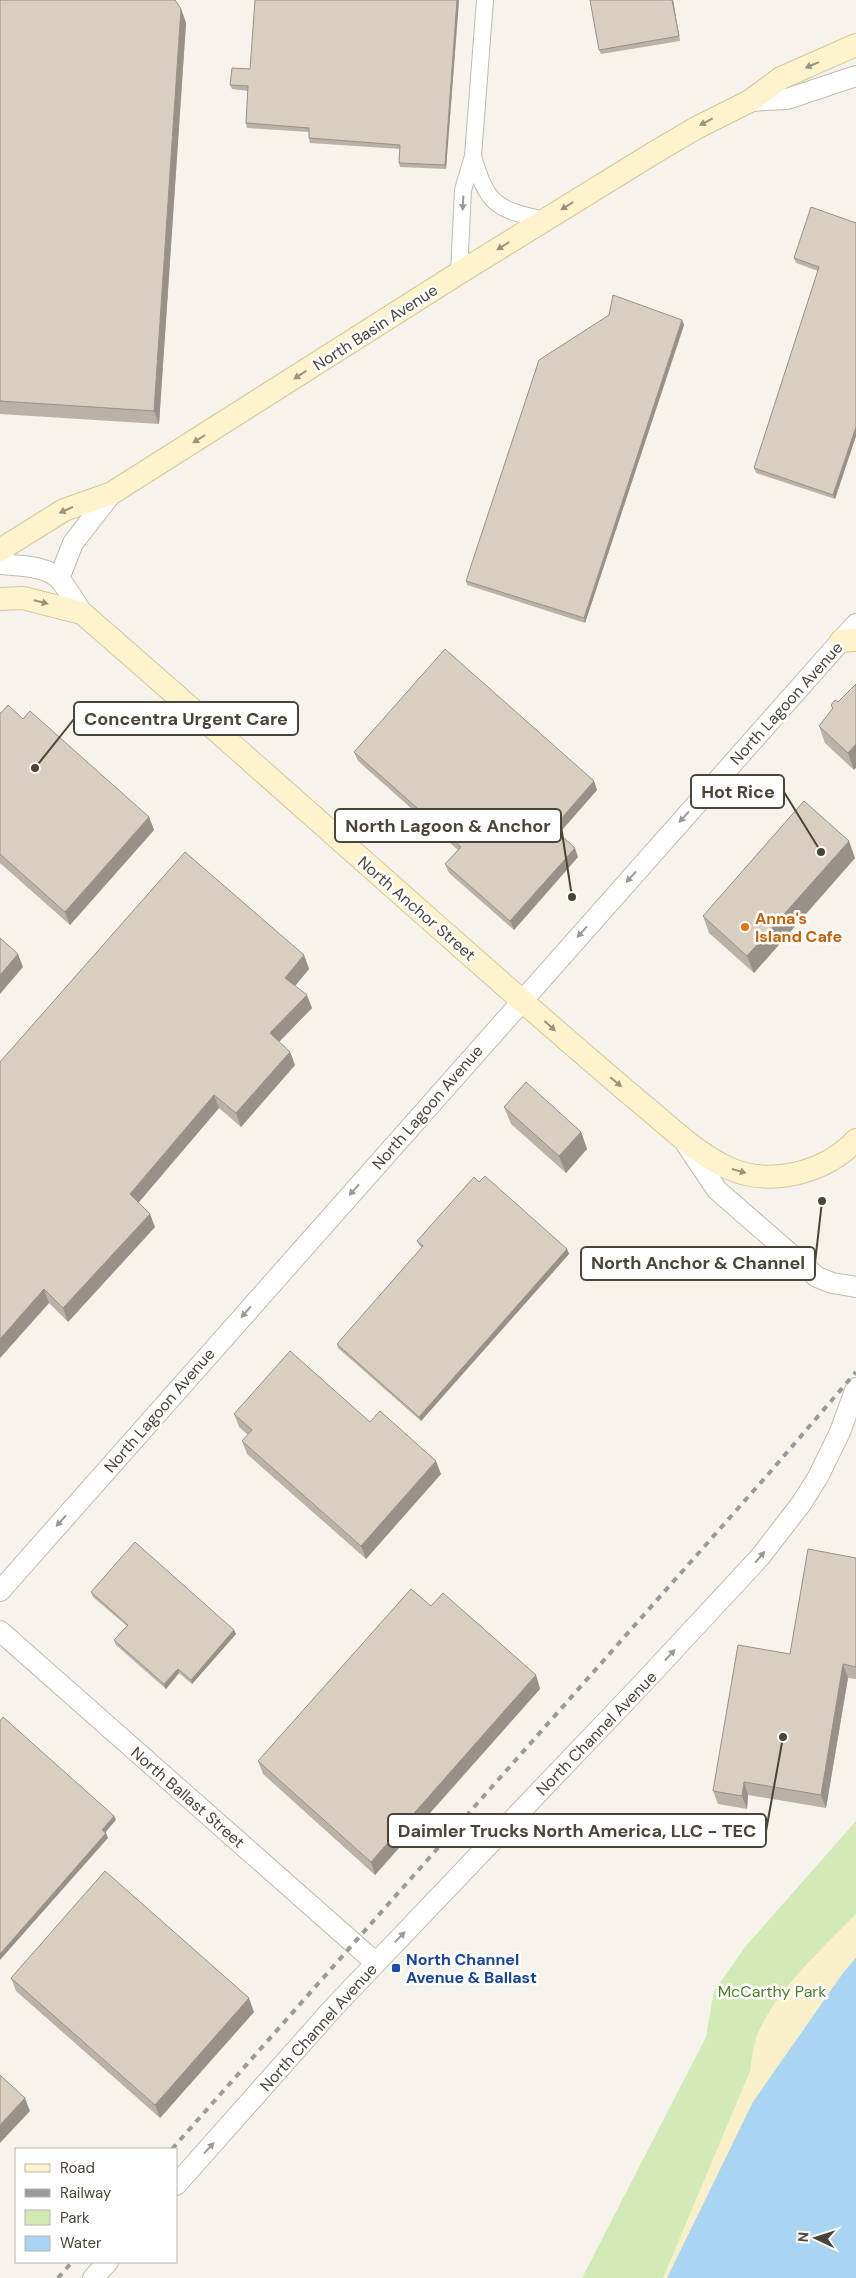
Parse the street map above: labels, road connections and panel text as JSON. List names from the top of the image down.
{
  "streets": {
    "main road": ["North Basin Avenue", "North Anchor Street"],
    "street": ["North Lagoon Avenue", "North Channel Avenue", "North Ballast Street"]
  },
  "crossings": [
    ["North Lagoon Avenue", "North Anchor Street"],
    ["North Channel Avenue", "North Ballast Street"]
  ],
  "one_way": ["North Basin Avenue", "North Lagoon Avenue", "North Channel Avenue"],
  "parks": ["McCarthy Park"],
  "places": {
    "other": [
      "Concentra Urgent Care",
      "Hot Rice",
      "North Lagoon & Anchor",
      "Anna's Island Cafe",
      "North Anchor & Channel",
      "Daimler Trucks North America, LLC - TEC"
    ],
    "transit": ["North Channel Avenue & Ballast"]
  },
  "legend": [
    "Road",
    "Railway",
    "Park",
    "Water"
  ],
  "north": "left"
}
